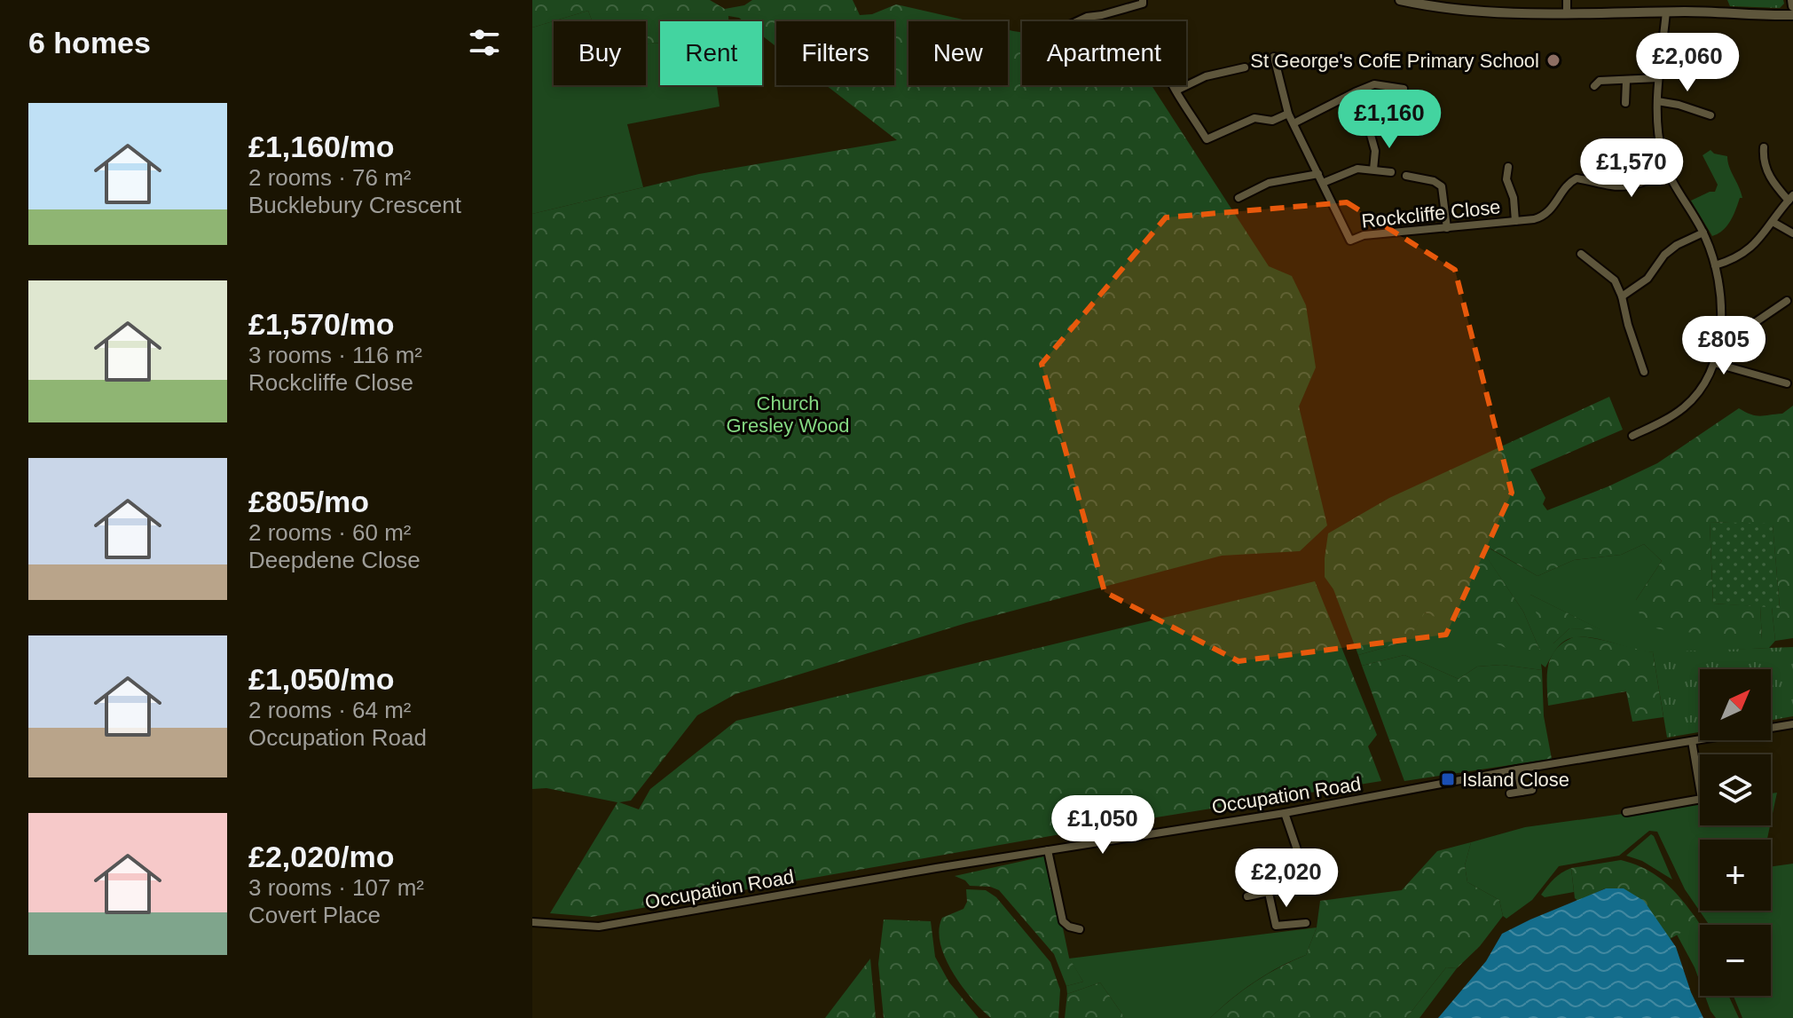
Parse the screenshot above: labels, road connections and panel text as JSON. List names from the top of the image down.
{
  "streets": {
    "street": ["Rockcliffe Close", "Occupation Road"]
  },
  "parks": ["Church Gresley Wood"],
  "places": {
    "other": ["St George's CofE Primary School"],
    "transit": ["Island Close"]
  },
  "north": "top right",
  "page": {
    "heading": "6 homes",
    "chip": [
      "Buy",
      "Rent",
      "Filters",
      "New",
      "Apartment"
    ],
    "price": [
      "£2,060",
      "£1,160",
      "£1,570",
      "£805",
      "£1,050",
      "£2,020"
    ],
    "list": [
      {
        "name": "£1,160/mo",
        "note": "2 rooms · 76 m² · Bucklebury Crescent"
      },
      {
        "name": "£1,570/mo",
        "note": "3 rooms · 116 m² · Rockcliffe Close"
      },
      {
        "name": "£805/mo",
        "note": "2 rooms · 60 m² · Deepdene Close"
      },
      {
        "name": "£1,050/mo",
        "note": "2 rooms · 64 m² · Occupation Road"
      },
      {
        "name": "£2,020/mo",
        "note": "3 rooms · 107 m² · Covert Place"
      }
    ],
    "map_buttons": ["+", "−"]
  }
}
